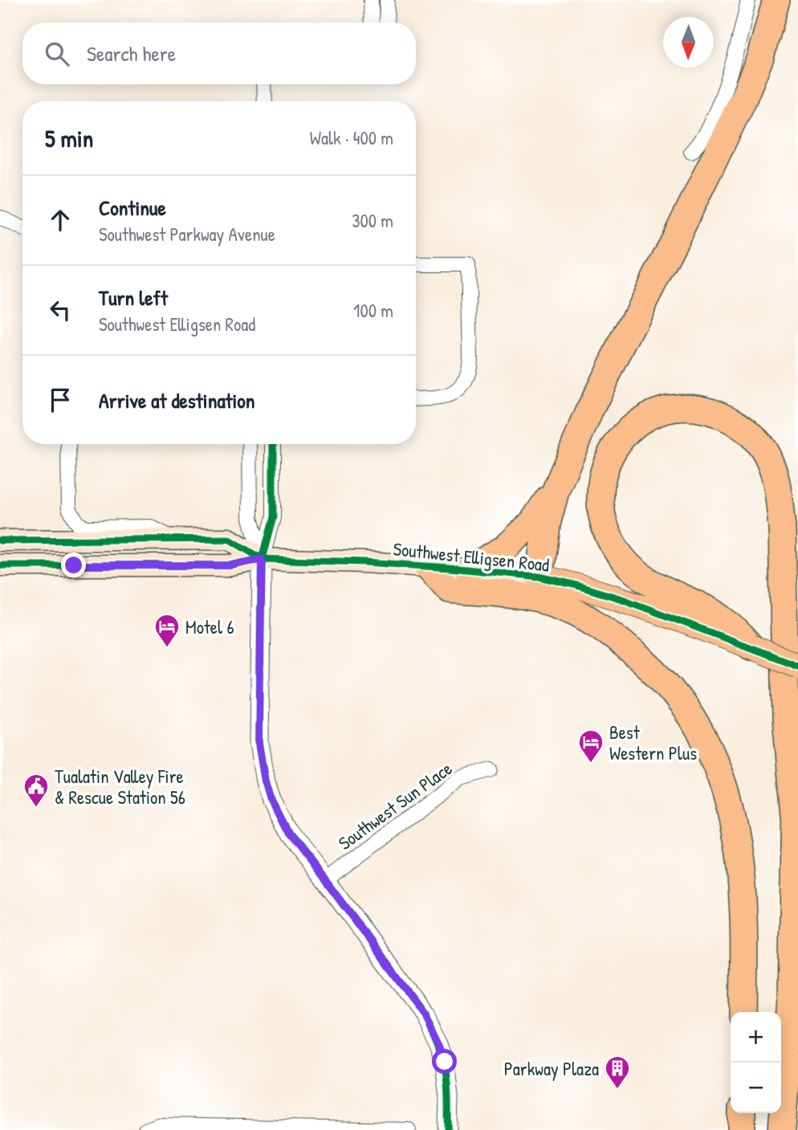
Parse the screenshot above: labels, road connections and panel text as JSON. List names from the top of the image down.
{
  "streets": {
    "main road": ["Southwest Elligsen Road"],
    "street": ["Southwest Sun Place"]
  },
  "places": {
    "hotel": ["Motel 6", "Best Western Plus"],
    "public building": ["Tualatin Valley Fire & Rescue Station 56"],
    "building": ["Parkway Plaza"]
  },
  "north": "bottom",
  "page": {
    "search": "Search here",
    "heading": ["5 min", "Walk · 400 m"],
    "list": [
      ["Continue", "Southwest Parkway Avenue", "300 m"],
      ["Turn left", "Southwest Elligsen Road", "100 m"],
      "Arrive at destination"
    ],
    "map_buttons": ["+", "−"]
  }
}
